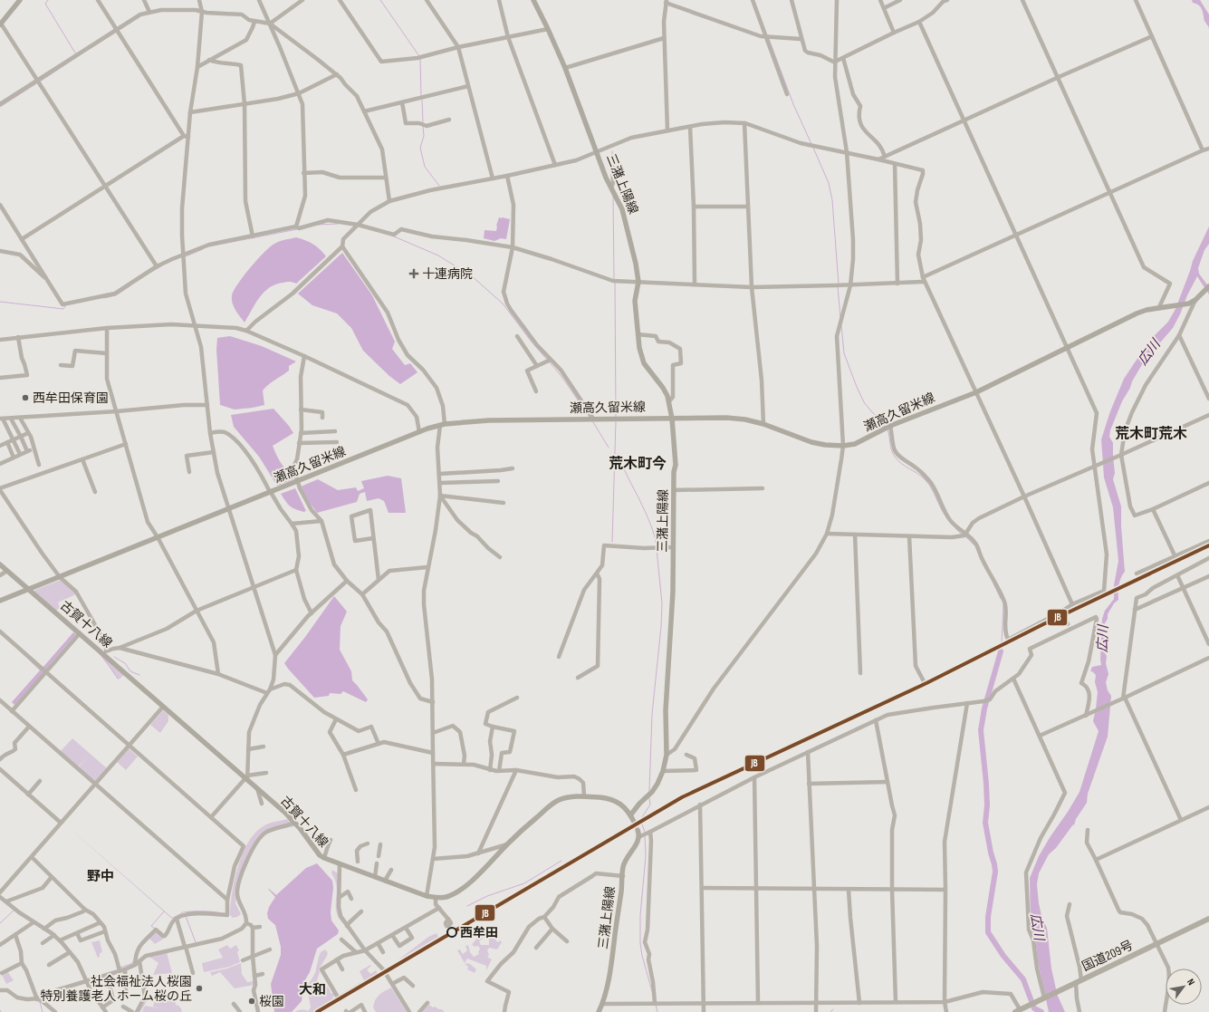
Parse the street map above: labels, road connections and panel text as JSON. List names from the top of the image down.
{
  "streets": {
    "highway": ["国道209号"],
    "main road": ["三潴上陽線", "瀬高久留米線", "古賀十八線"]
  },
  "crossings": [
    ["三潴上陽線", "瀬高久留米線"],
    ["三潴上陽線", "古賀十八線"],
    ["瀬高久留米線", "古賀十八線"]
  ],
  "districts": [
    "荒木町荒木",
    "荒木町今",
    "野中",
    "大和"
  ],
  "water": ["広川"],
  "places": {
    "health": ["十連病院"],
    "other": [
      "西牟田保育園",
      "西牟田",
      "社会福祉法人桜園 特別養護老人ホーム桜の丘",
      "桜園"
    ]
  },
  "lines": ["transit line JB"],
  "north": "top right"
}
